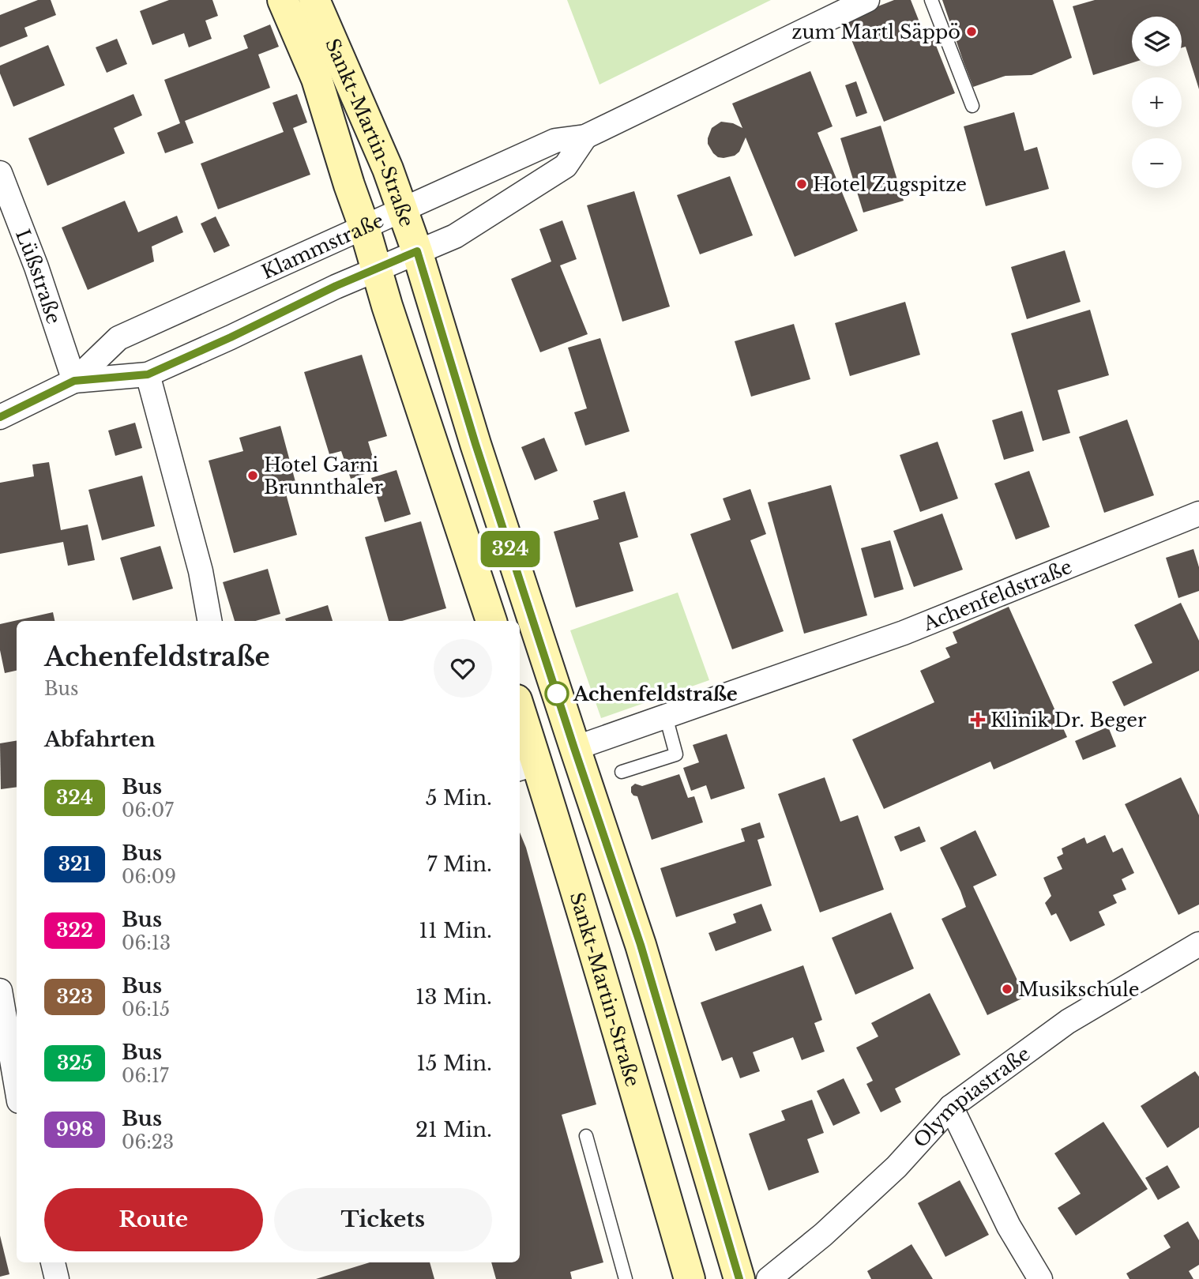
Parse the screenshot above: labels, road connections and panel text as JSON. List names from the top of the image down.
{
  "streets": {
    "main road": ["Sankt-Martin-Straße"],
    "street": [
      "Klammstraße",
      "Lüßstraße",
      "Achenfeldstraße",
      "Olympiastraße"
    ]
  },
  "crossings": [
    ["Sankt-Martin-Straße", "Klammstraße"],
    ["Sankt-Martin-Straße", "Achenfeldstraße"],
    ["Klammstraße", "Lüßstraße"]
  ],
  "places": {
    "other": [
      "zum Martl Säppö",
      "Hotel Zugspitze",
      "Hotel Garni Brunnthaler",
      "Achenfeldstraße",
      "Musikschule"
    ],
    "health": ["Klinik Dr. Beger"]
  },
  "lines": ["bus line 324"],
  "page": {
    "on_map": "324",
    "map_buttons": ["+", "−"],
    "heading": [
      ["Achenfeldstraße", "Bus"],
      "Abfahrten"
    ],
    "list": [
      {
        "mark": "324",
        "name": "Bus",
        "note": "06:07",
        "value": "5 Min."
      },
      {
        "mark": "321",
        "name": "Bus",
        "note": "06:09",
        "value": "7 Min."
      },
      {
        "mark": "322",
        "name": "Bus",
        "note": "06:13",
        "value": "11 Min."
      },
      {
        "mark": "323",
        "name": "Bus",
        "note": "06:15",
        "value": "13 Min."
      },
      {
        "mark": "325",
        "name": "Bus",
        "note": "06:17",
        "value": "15 Min."
      },
      {
        "mark": "998",
        "name": "Bus",
        "note": "06:23",
        "value": "21 Min."
      }
    ],
    "buttons": ["Route", "Tickets"]
  }
}
